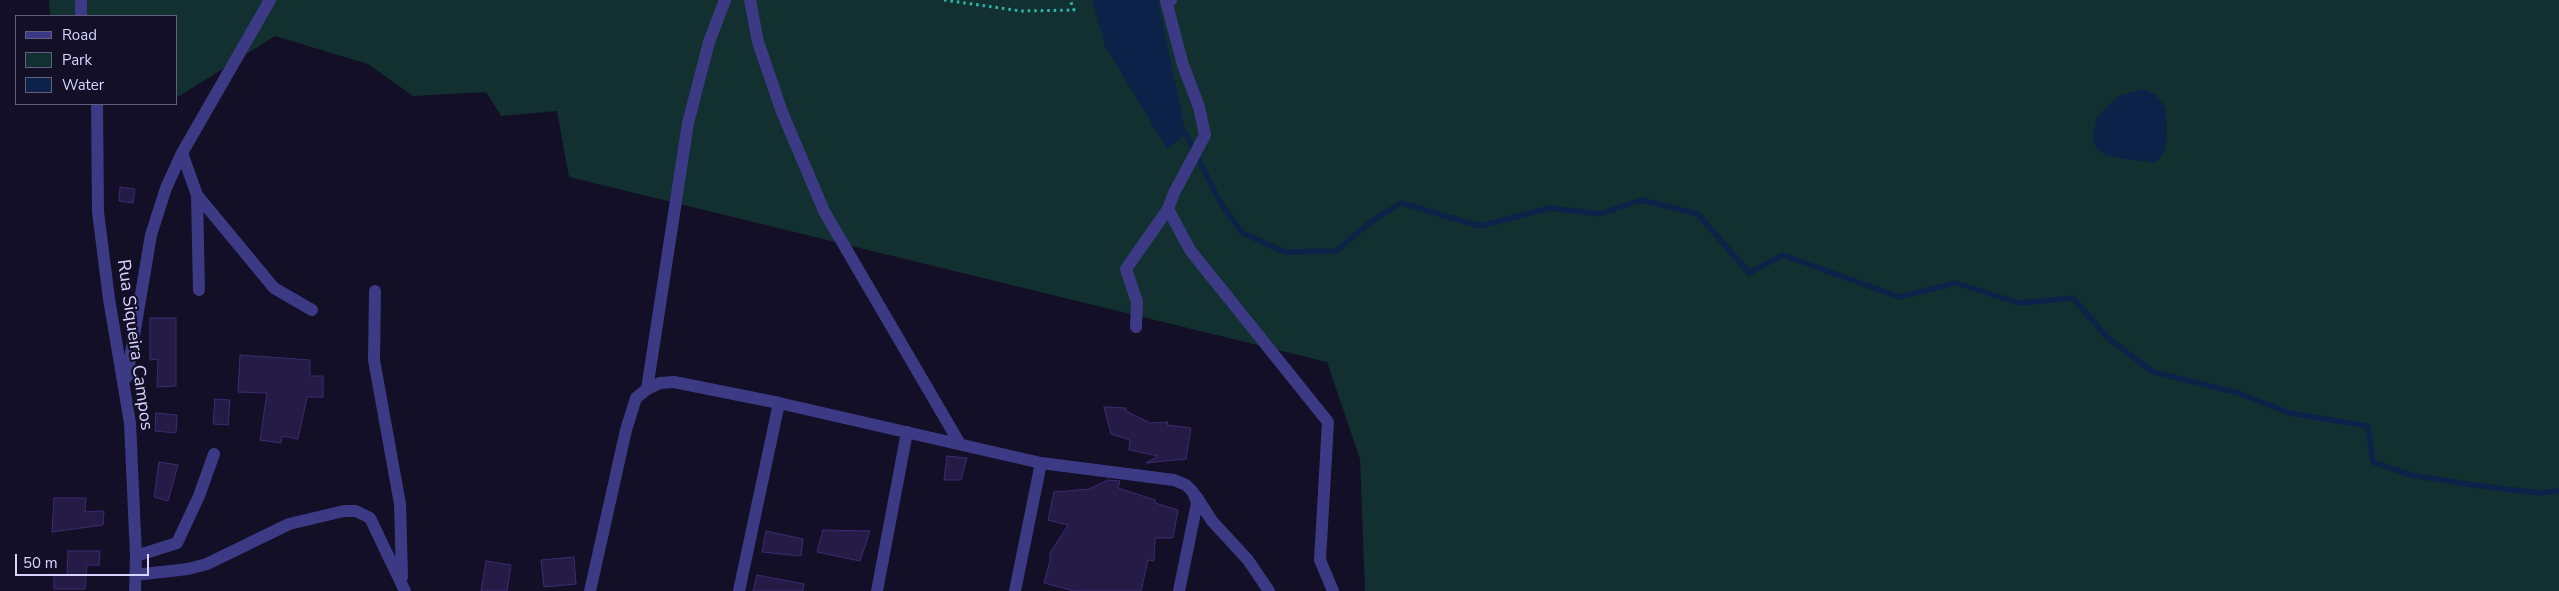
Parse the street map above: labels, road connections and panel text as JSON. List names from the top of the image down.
{
  "streets": {
    "street": ["Rua Siqueira Campos"]
  },
  "legend": ["Road", "Park", "Water"],
  "scale_bar": "50 m"
}
